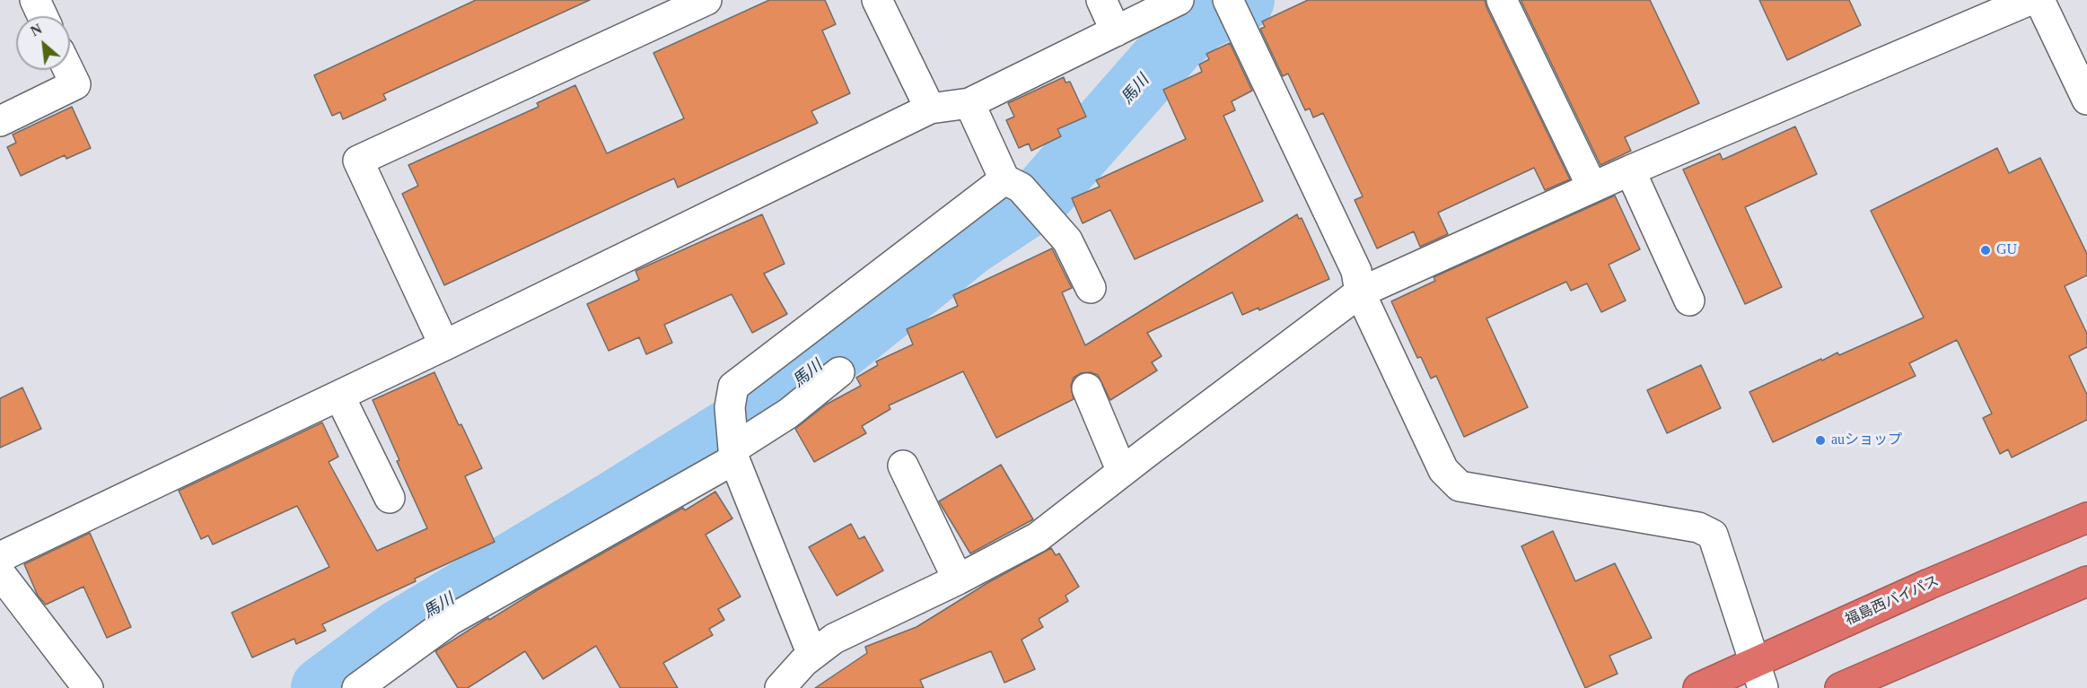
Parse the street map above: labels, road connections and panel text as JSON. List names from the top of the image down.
{
  "streets": {
    "highway": ["福島西バイパス"]
  },
  "water": ["馬川"],
  "places": ["GU", "auショップ"],
  "north": "top left"
}
